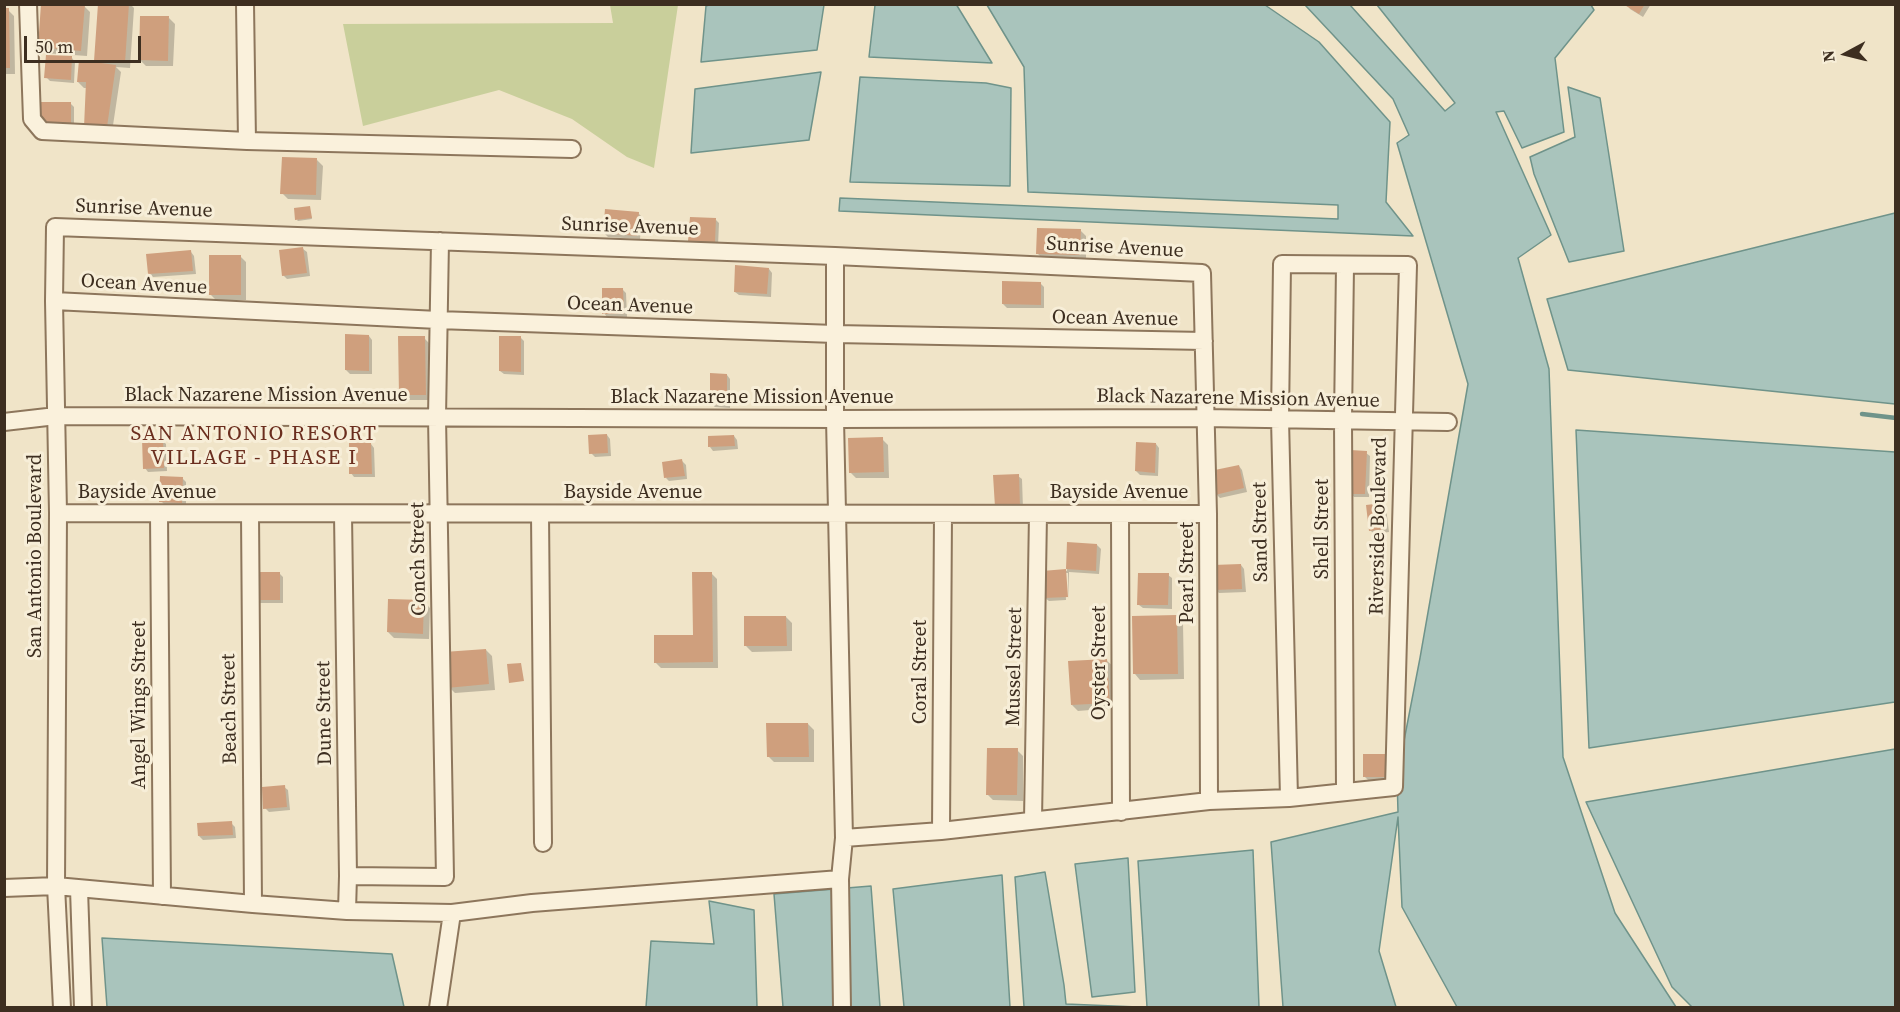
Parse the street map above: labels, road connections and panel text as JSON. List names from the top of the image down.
{
  "streets": {
    "street": [
      "Sunrise Avenue",
      "Ocean Avenue",
      "Black Nazarene Mission Avenue",
      "Bayside Avenue",
      "Riverside Boulevard",
      "Shell Street",
      "Sand Street",
      "San Antonio Boulevard",
      "Conch Street",
      "Pearl Street",
      "Oyster Street",
      "Mussel Street",
      "Coral Street",
      "Angel Wings Street",
      "Beach Street",
      "Dune Street"
    ]
  },
  "crossings": [
    ["Sunrise Avenue", "San Antonio Boulevard"],
    ["Sunrise Avenue", "Conch Street"],
    ["Sunrise Avenue", "Pearl Street"],
    ["Ocean Avenue", "San Antonio Boulevard"],
    ["Ocean Avenue", "Conch Street"],
    ["Ocean Avenue", "Pearl Street"],
    ["Black Nazarene Mission Avenue", "Riverside Boulevard"],
    ["Black Nazarene Mission Avenue", "Shell Street"],
    ["Black Nazarene Mission Avenue", "Sand Street"],
    ["Black Nazarene Mission Avenue", "San Antonio Boulevard"],
    ["Black Nazarene Mission Avenue", "Conch Street"],
    ["Black Nazarene Mission Avenue", "Pearl Street"],
    ["Bayside Avenue", "San Antonio Boulevard"],
    ["Bayside Avenue", "Conch Street"],
    ["Bayside Avenue", "Pearl Street"],
    ["Bayside Avenue", "Oyster Street"],
    ["Bayside Avenue", "Mussel Street"],
    ["Bayside Avenue", "Coral Street"],
    ["Bayside Avenue", "Angel Wings Street"],
    ["Bayside Avenue", "Beach Street"],
    ["Bayside Avenue", "Dune Street"],
    ["Riverside Boulevard", "Shell Street"],
    ["Riverside Boulevard", "Sand Street"],
    ["Shell Street", "Sand Street"],
    ["Conch Street", "Dune Street"]
  ],
  "districts": ["SAN ANTONIO RESORT VILLAGE - PHASE I"],
  "scale_bar": "50 m",
  "north": "left"
}
